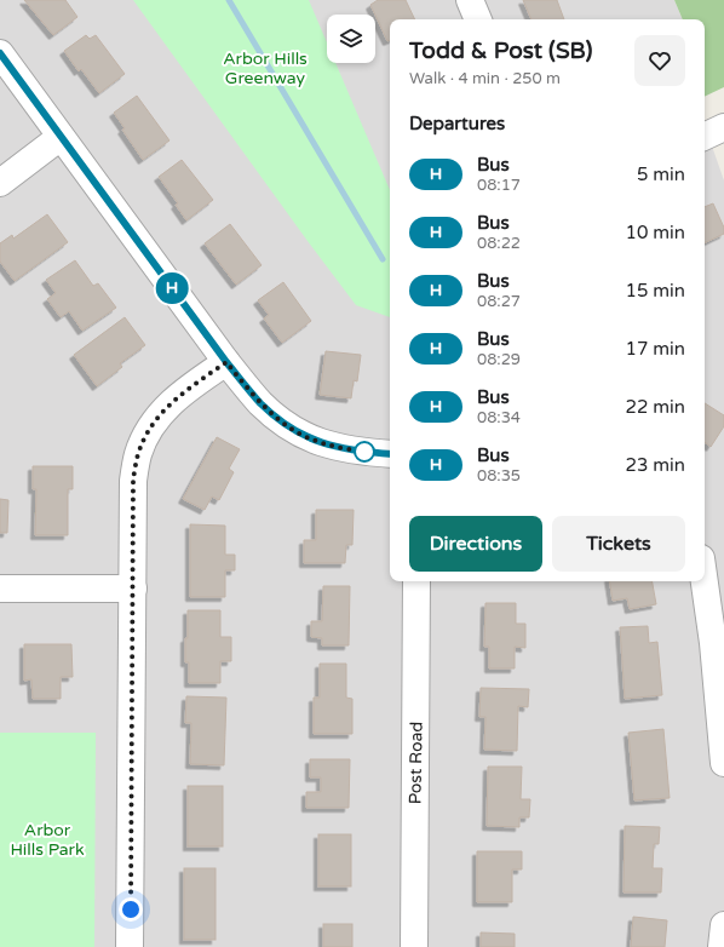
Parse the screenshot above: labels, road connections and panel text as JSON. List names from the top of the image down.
{
  "streets": {
    "street": ["Post Road"]
  },
  "parks": ["Arbor Hills Greenway", "Arbor Hills Park"],
  "lines": ["bus line H"],
  "page": {
    "on_map": "H",
    "heading": [
      ["Todd & Post (SB)", "Walk · 4 min · 250 m"],
      "Departures"
    ],
    "list": [
      {
        "mark": "H",
        "name": "Bus",
        "note": "08:17",
        "value": "5 min"
      },
      {
        "mark": "H",
        "name": "Bus",
        "note": "08:22",
        "value": "10 min"
      },
      {
        "mark": "H",
        "name": "Bus",
        "note": "08:27",
        "value": "15 min"
      },
      {
        "mark": "H",
        "name": "Bus",
        "note": "08:29",
        "value": "17 min"
      },
      {
        "mark": "H",
        "name": "Bus",
        "note": "08:34",
        "value": "22 min"
      },
      {
        "mark": "H",
        "name": "Bus",
        "note": "08:35",
        "value": "23 min"
      }
    ],
    "buttons": ["Directions", "Tickets"]
  }
}
